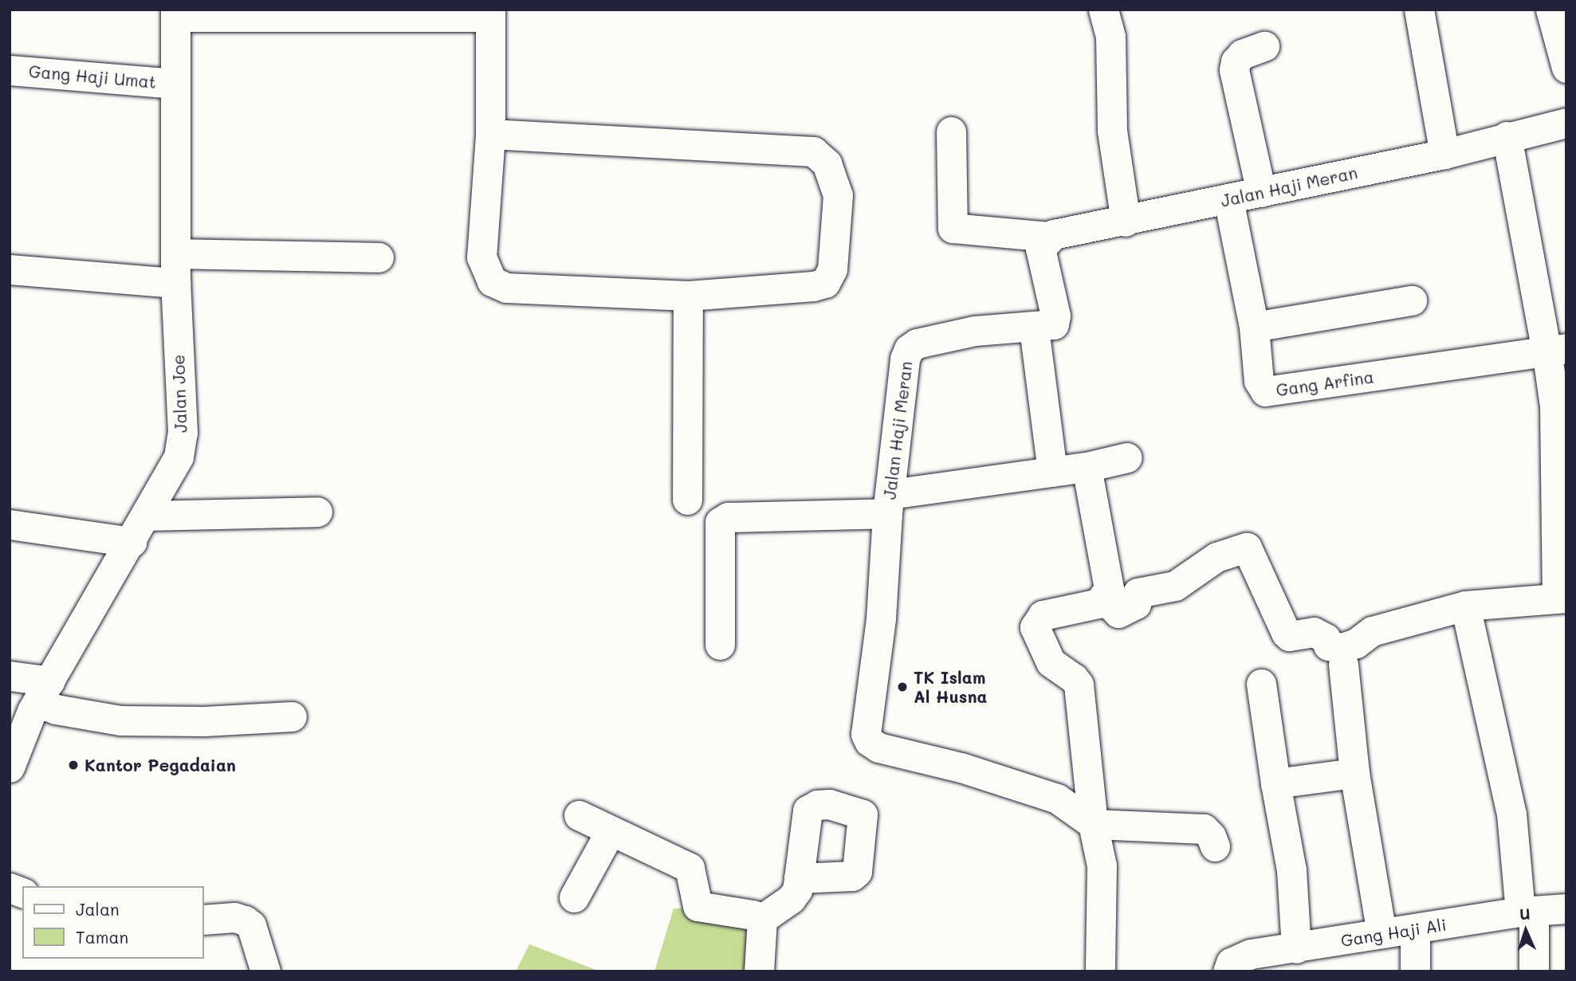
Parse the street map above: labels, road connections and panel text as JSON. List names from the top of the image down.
{
  "streets": {
    "street": [
      "Gang Haji Umat",
      "Jalan Haji Meran",
      "Gang Arfina",
      "Jalan Joe",
      "Gang Haji Ali"
    ]
  },
  "crossings": [
    ["Gang Haji Umat", "Jalan Joe"],
    ["Jalan Haji Meran", "Gang Arfina"]
  ],
  "places": ["TK Islam Al Husna", "Kantor Pegadaian"],
  "legend": ["Jalan", "Taman"],
  "north": "top"
}
